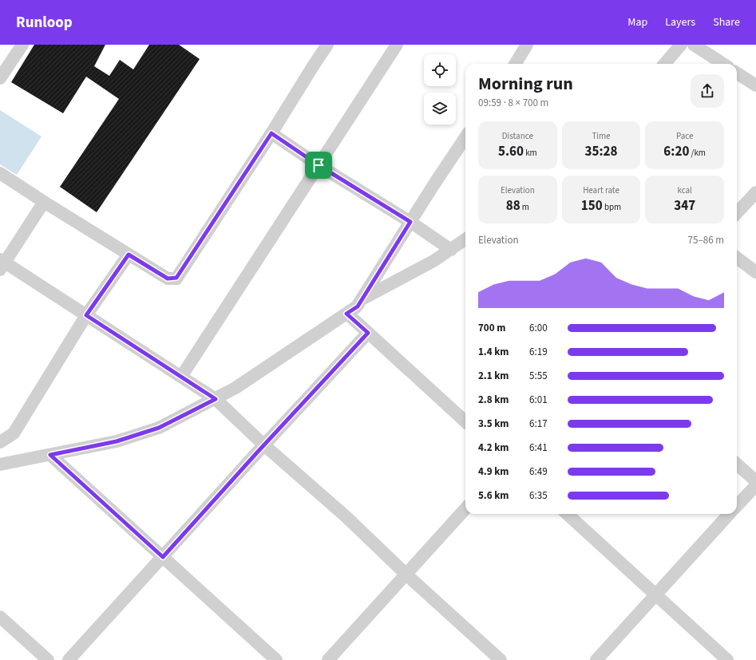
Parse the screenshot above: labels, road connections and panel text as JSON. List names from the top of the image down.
{
  "page": {
    "header": "Runloop",
    "nav": ["Map", "Layers", "Share"],
    "heading": ["Morning run", "09:59 · 8 × 700 m"],
    "stats": [
      ["Distance", "5.60 km"],
      ["Time", "35:28"],
      ["Pace", "6:20 /km"],
      ["Elevation", "88 m"],
      ["Heart rate", "150 bpm"],
      ["kcal", "347"]
    ],
    "chart": ["Elevation", "75–86 m"],
    "list": [
      {
        "name": "700 m",
        "note": "6:00"
      },
      {
        "name": "1.4 km",
        "note": "6:19"
      },
      {
        "name": "2.1 km",
        "note": "5:55"
      },
      {
        "name": "2.8 km",
        "note": "6:01"
      },
      {
        "name": "3.5 km",
        "note": "6:17"
      },
      {
        "name": "4.2 km",
        "note": "6:41"
      },
      {
        "name": "4.9 km",
        "note": "6:49"
      },
      {
        "name": "5.6 km",
        "note": "6:35"
      }
    ]
  }
}
